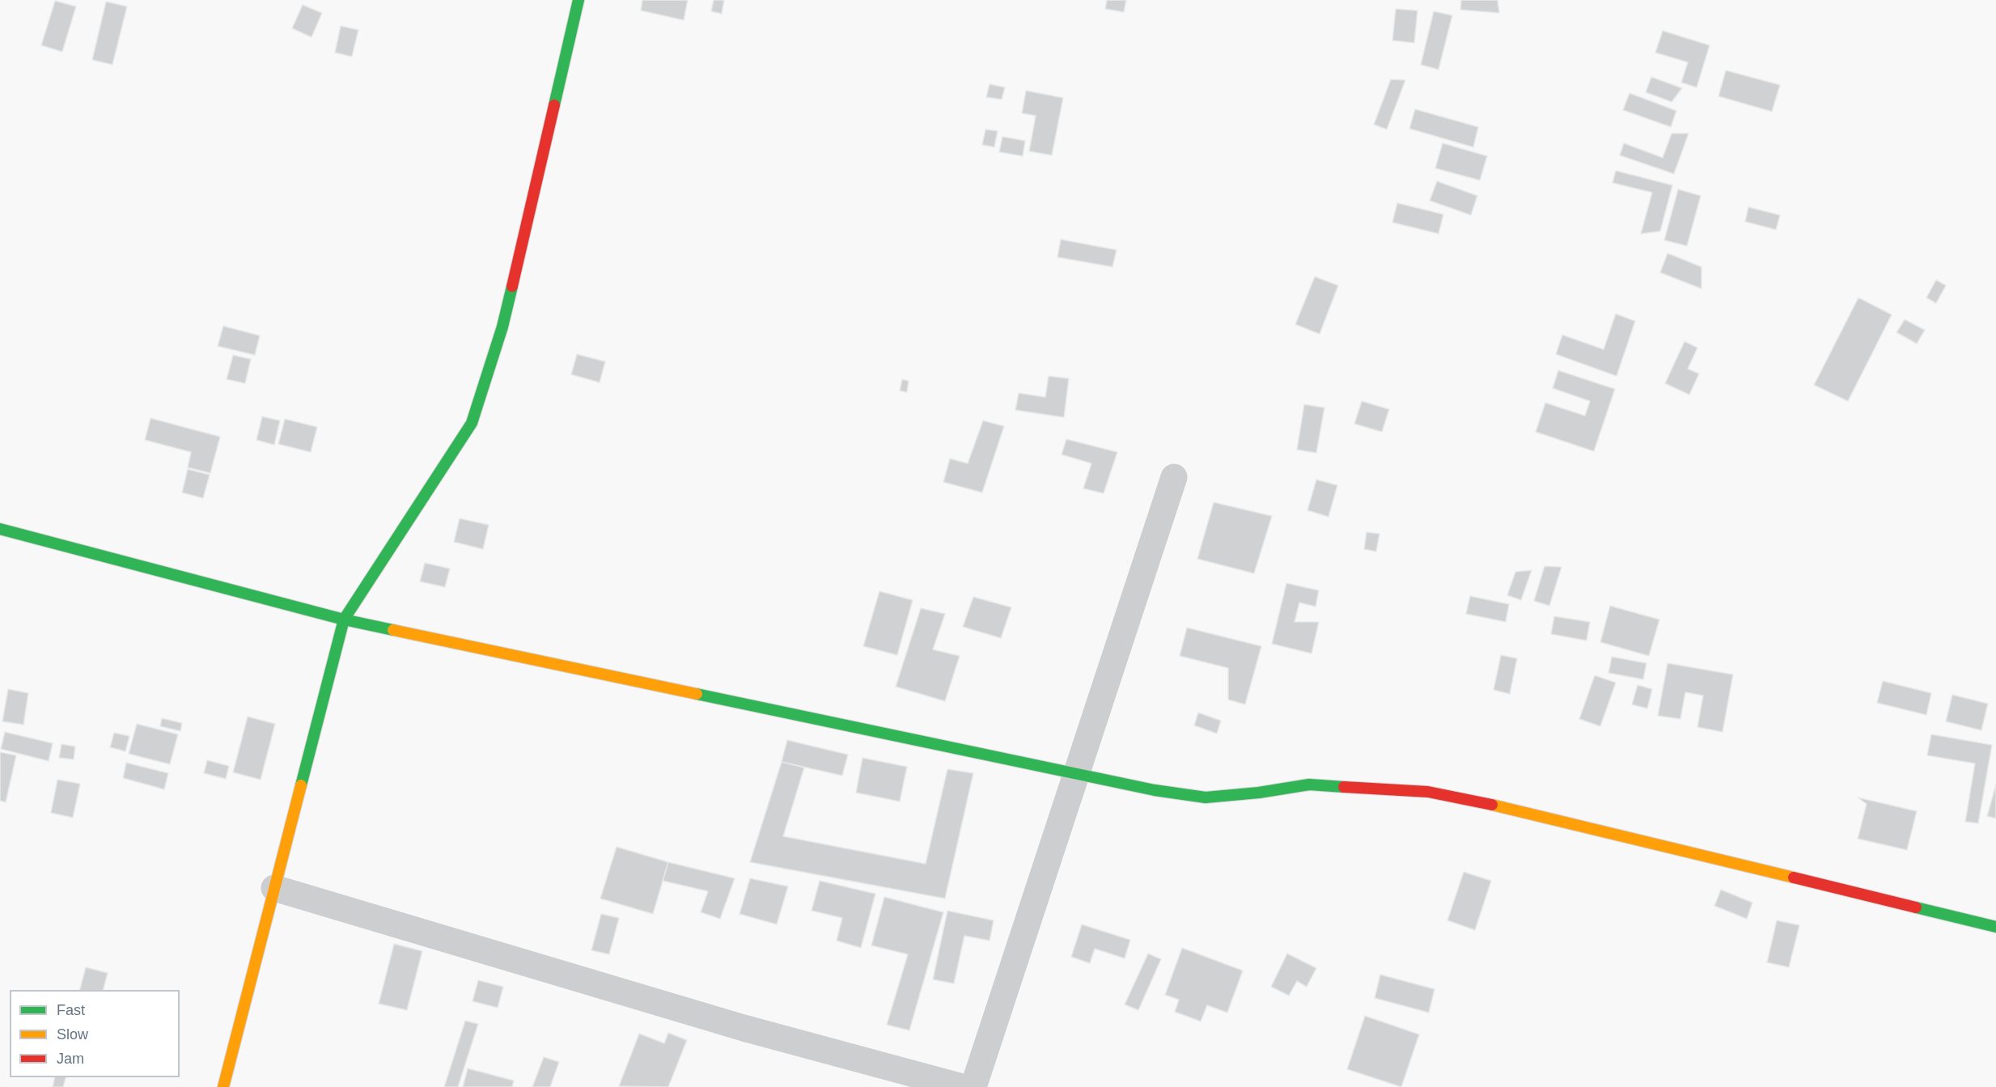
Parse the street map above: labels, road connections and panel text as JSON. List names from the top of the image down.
{
  "legend": ["Fast", "Slow", "Jam"]
}
